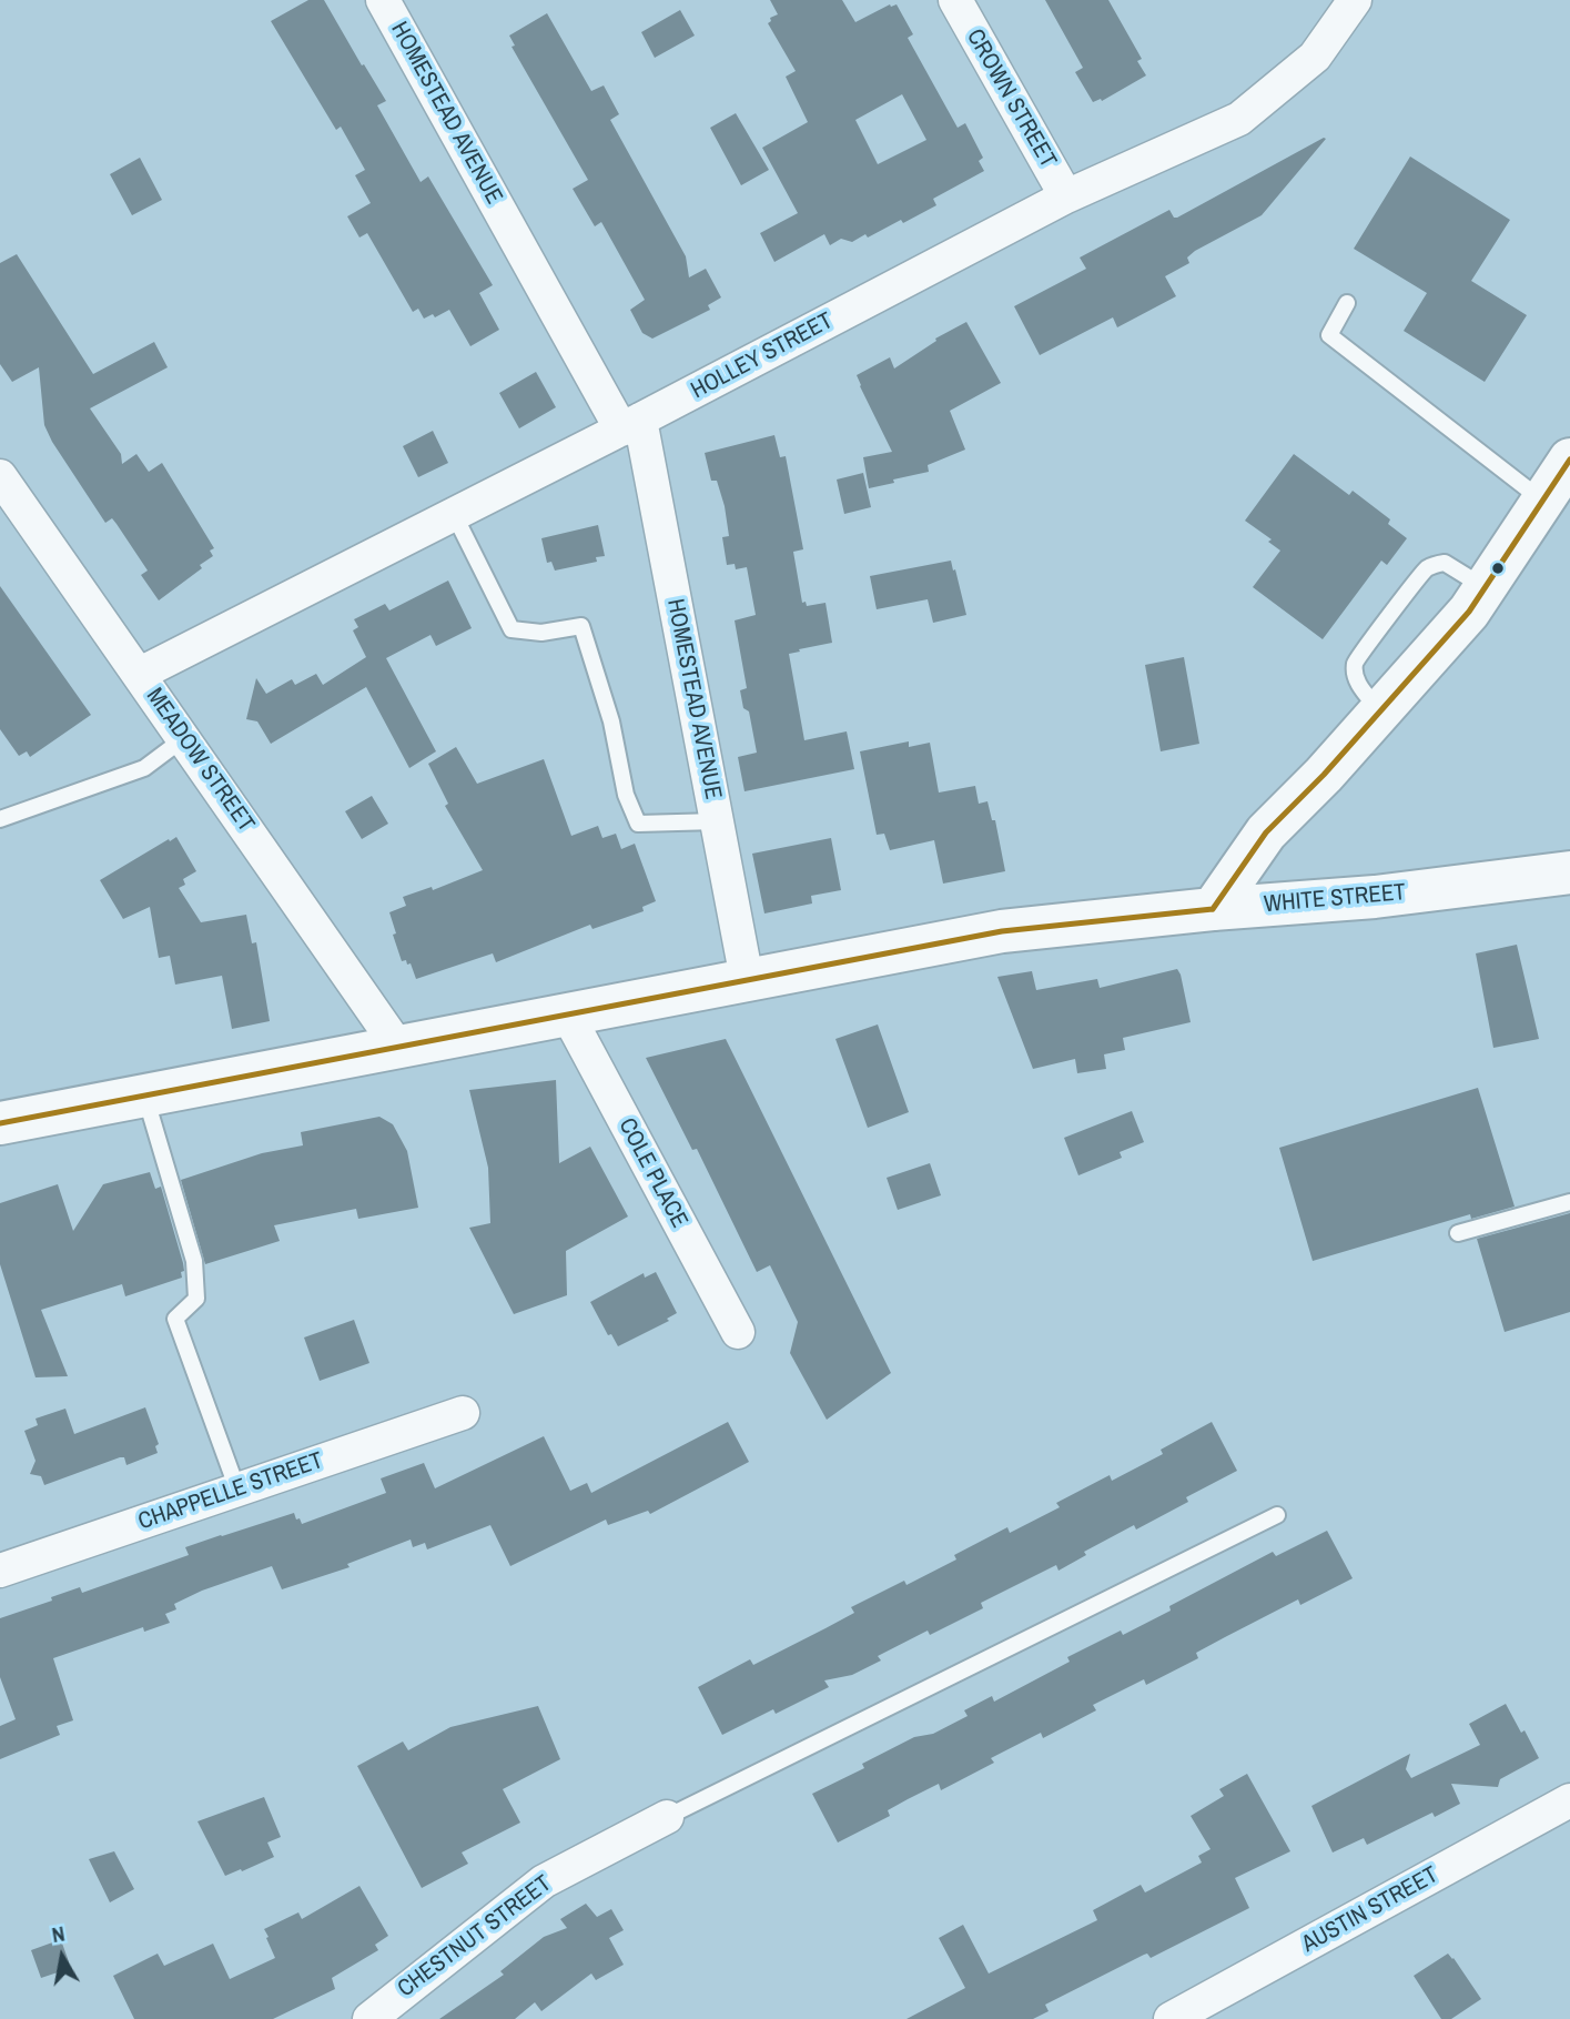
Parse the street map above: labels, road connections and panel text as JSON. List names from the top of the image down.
{
  "streets": {
    "main road": ["WHITE STREET"],
    "street": [
      "CROWN STREET",
      "HOMESTEAD AVENUE",
      "HOLLEY STREET",
      "MEADOW STREET",
      "COLE PLACE",
      "CHAPPELLE STREET",
      "AUSTIN STREET",
      "CHESTNUT STREET"
    ]
  },
  "crossings": [
    ["CROWN STREET", "HOLLEY STREET"],
    ["HOMESTEAD AVENUE", "HOLLEY STREET"],
    ["HOMESTEAD AVENUE", "WHITE STREET"],
    ["HOLLEY STREET", "MEADOW STREET"],
    ["MEADOW STREET", "WHITE STREET"],
    ["WHITE STREET", "COLE PLACE"]
  ],
  "north": "top"
}
